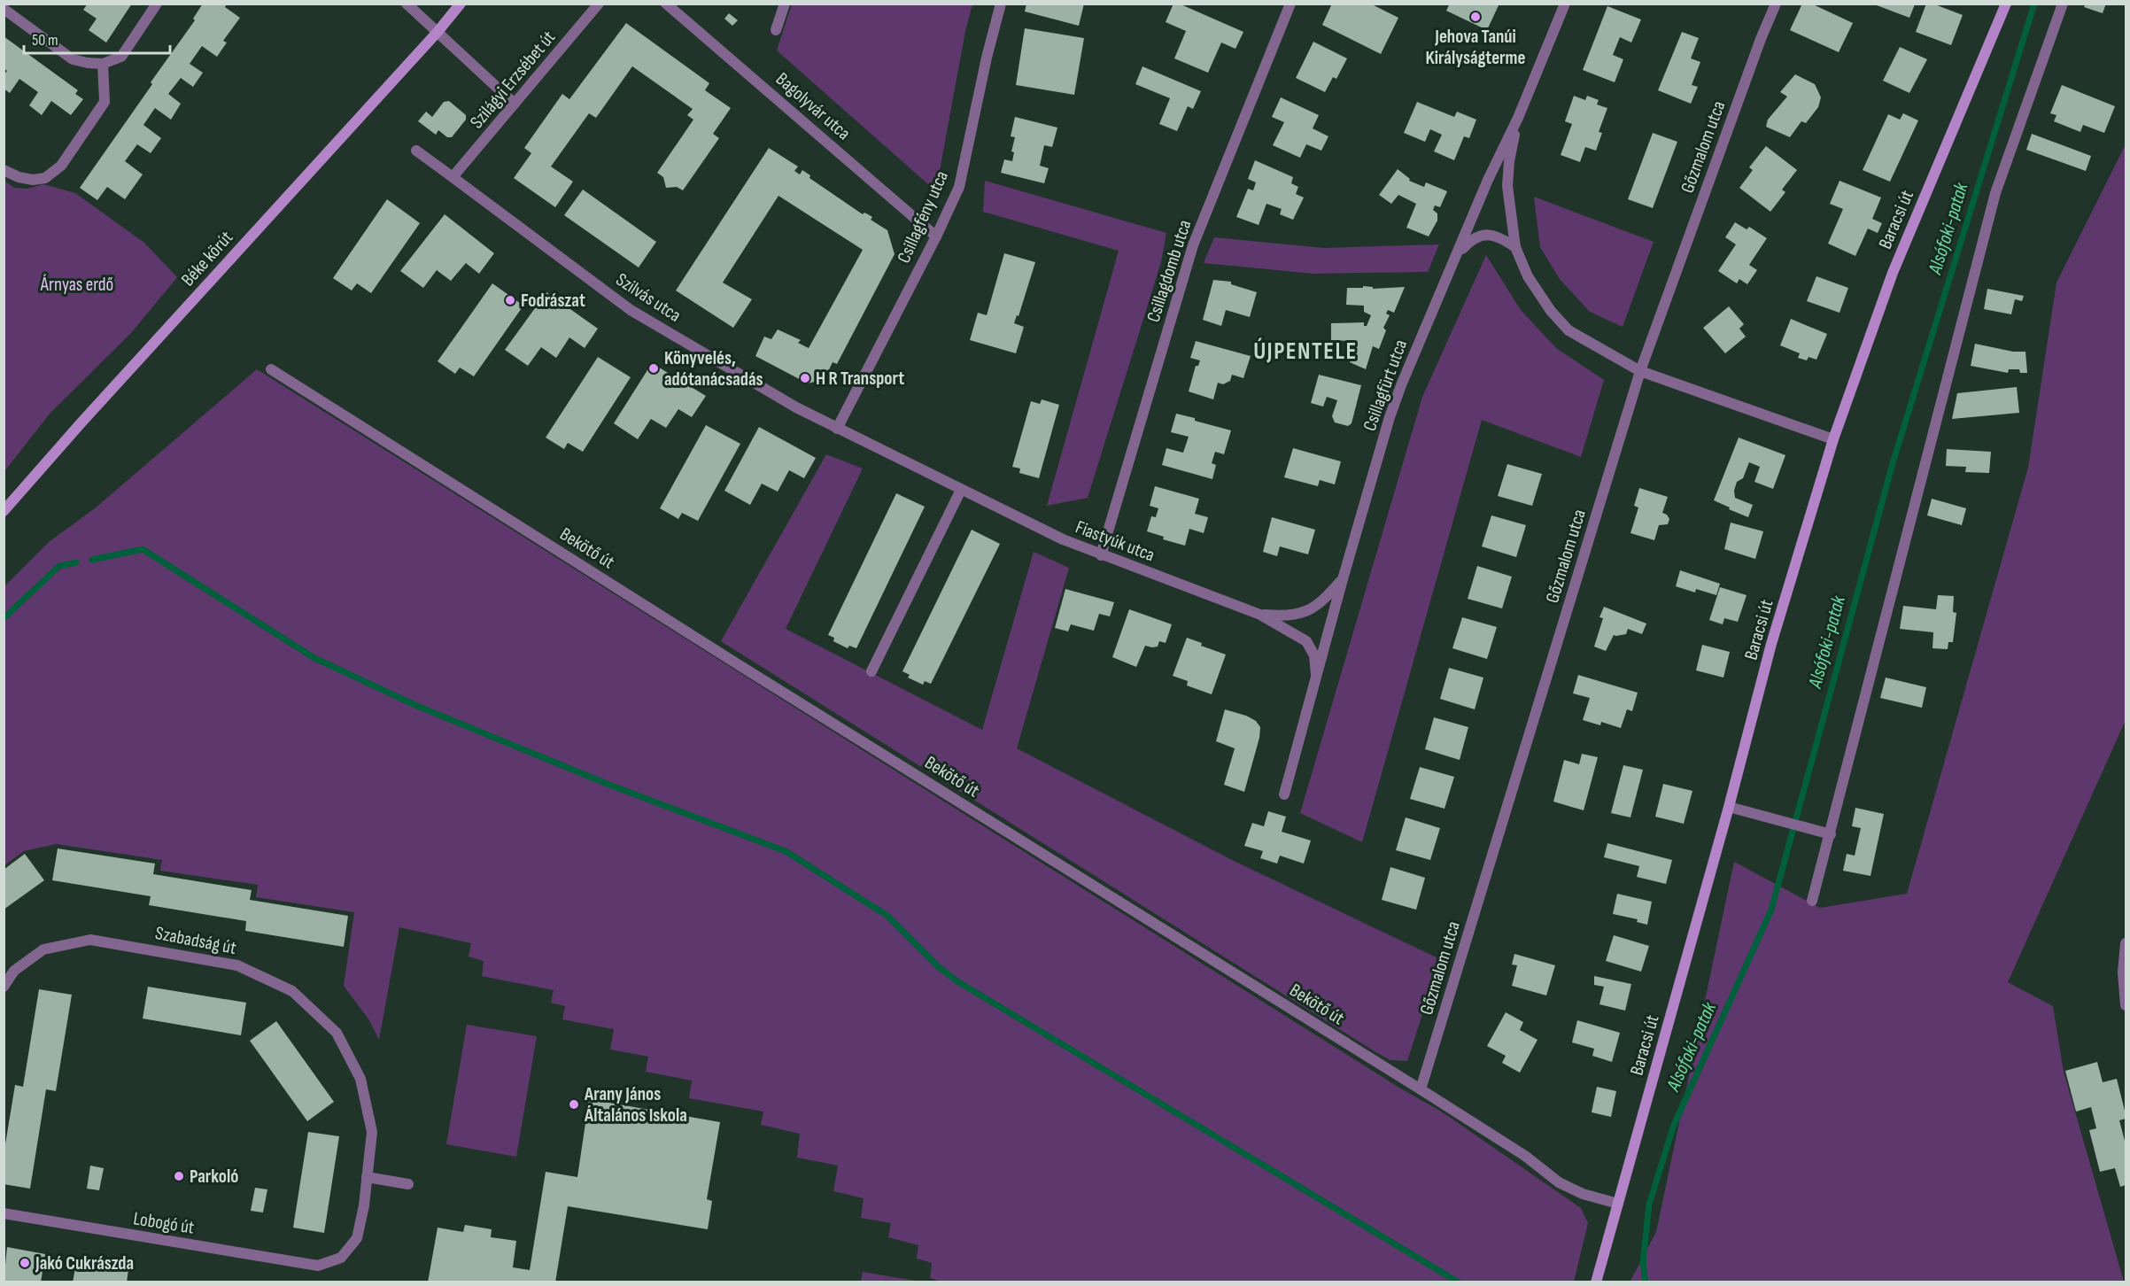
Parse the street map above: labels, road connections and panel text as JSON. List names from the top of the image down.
{
  "streets": {
    "street": [
      "Szilágyi Erzsébet út",
      "Bagolyvár utca",
      "Gőzmalom utca",
      "Csillagfény utca",
      "Baracsi út",
      "Béke körút",
      "Csillagdomb utca",
      "Szilvás utca",
      "Csillagfürt utca",
      "Fiastyúk utca",
      "Bekötő út",
      "Szabadság út",
      "Lobogó út"
    ]
  },
  "crossings": [
    ["Szilágyi Erzsébet út", "Szilvás utca"],
    ["Bagolyvár utca", "Csillagfény utca"],
    ["Gőzmalom utca", "Bekötő út"],
    ["Csillagfény utca", "Szilvás utca"],
    ["Csillagfény utca", "Fiastyúk utca"],
    ["Baracsi út", "Bekötő út"],
    ["Csillagdomb utca", "Fiastyúk utca"],
    ["Szilvás utca", "Fiastyúk utca"],
    ["Csillagfürt utca", "Fiastyúk utca"],
    ["Szabadság út", "Lobogó út"]
  ],
  "districts": ["ÚJPENTELE"],
  "water": ["Alsófoki-patak"],
  "parks": ["Árnyas erdő"],
  "places": [
    "Jehova Tanúi Királyságterme",
    "Fodrászat",
    "Könyvelés, adótanácsadás",
    "H R Transport",
    "Arany János Általános Iskola",
    "Parkoló",
    "Jakó Cukrászda"
  ],
  "scale_bar": "50 m"
}
